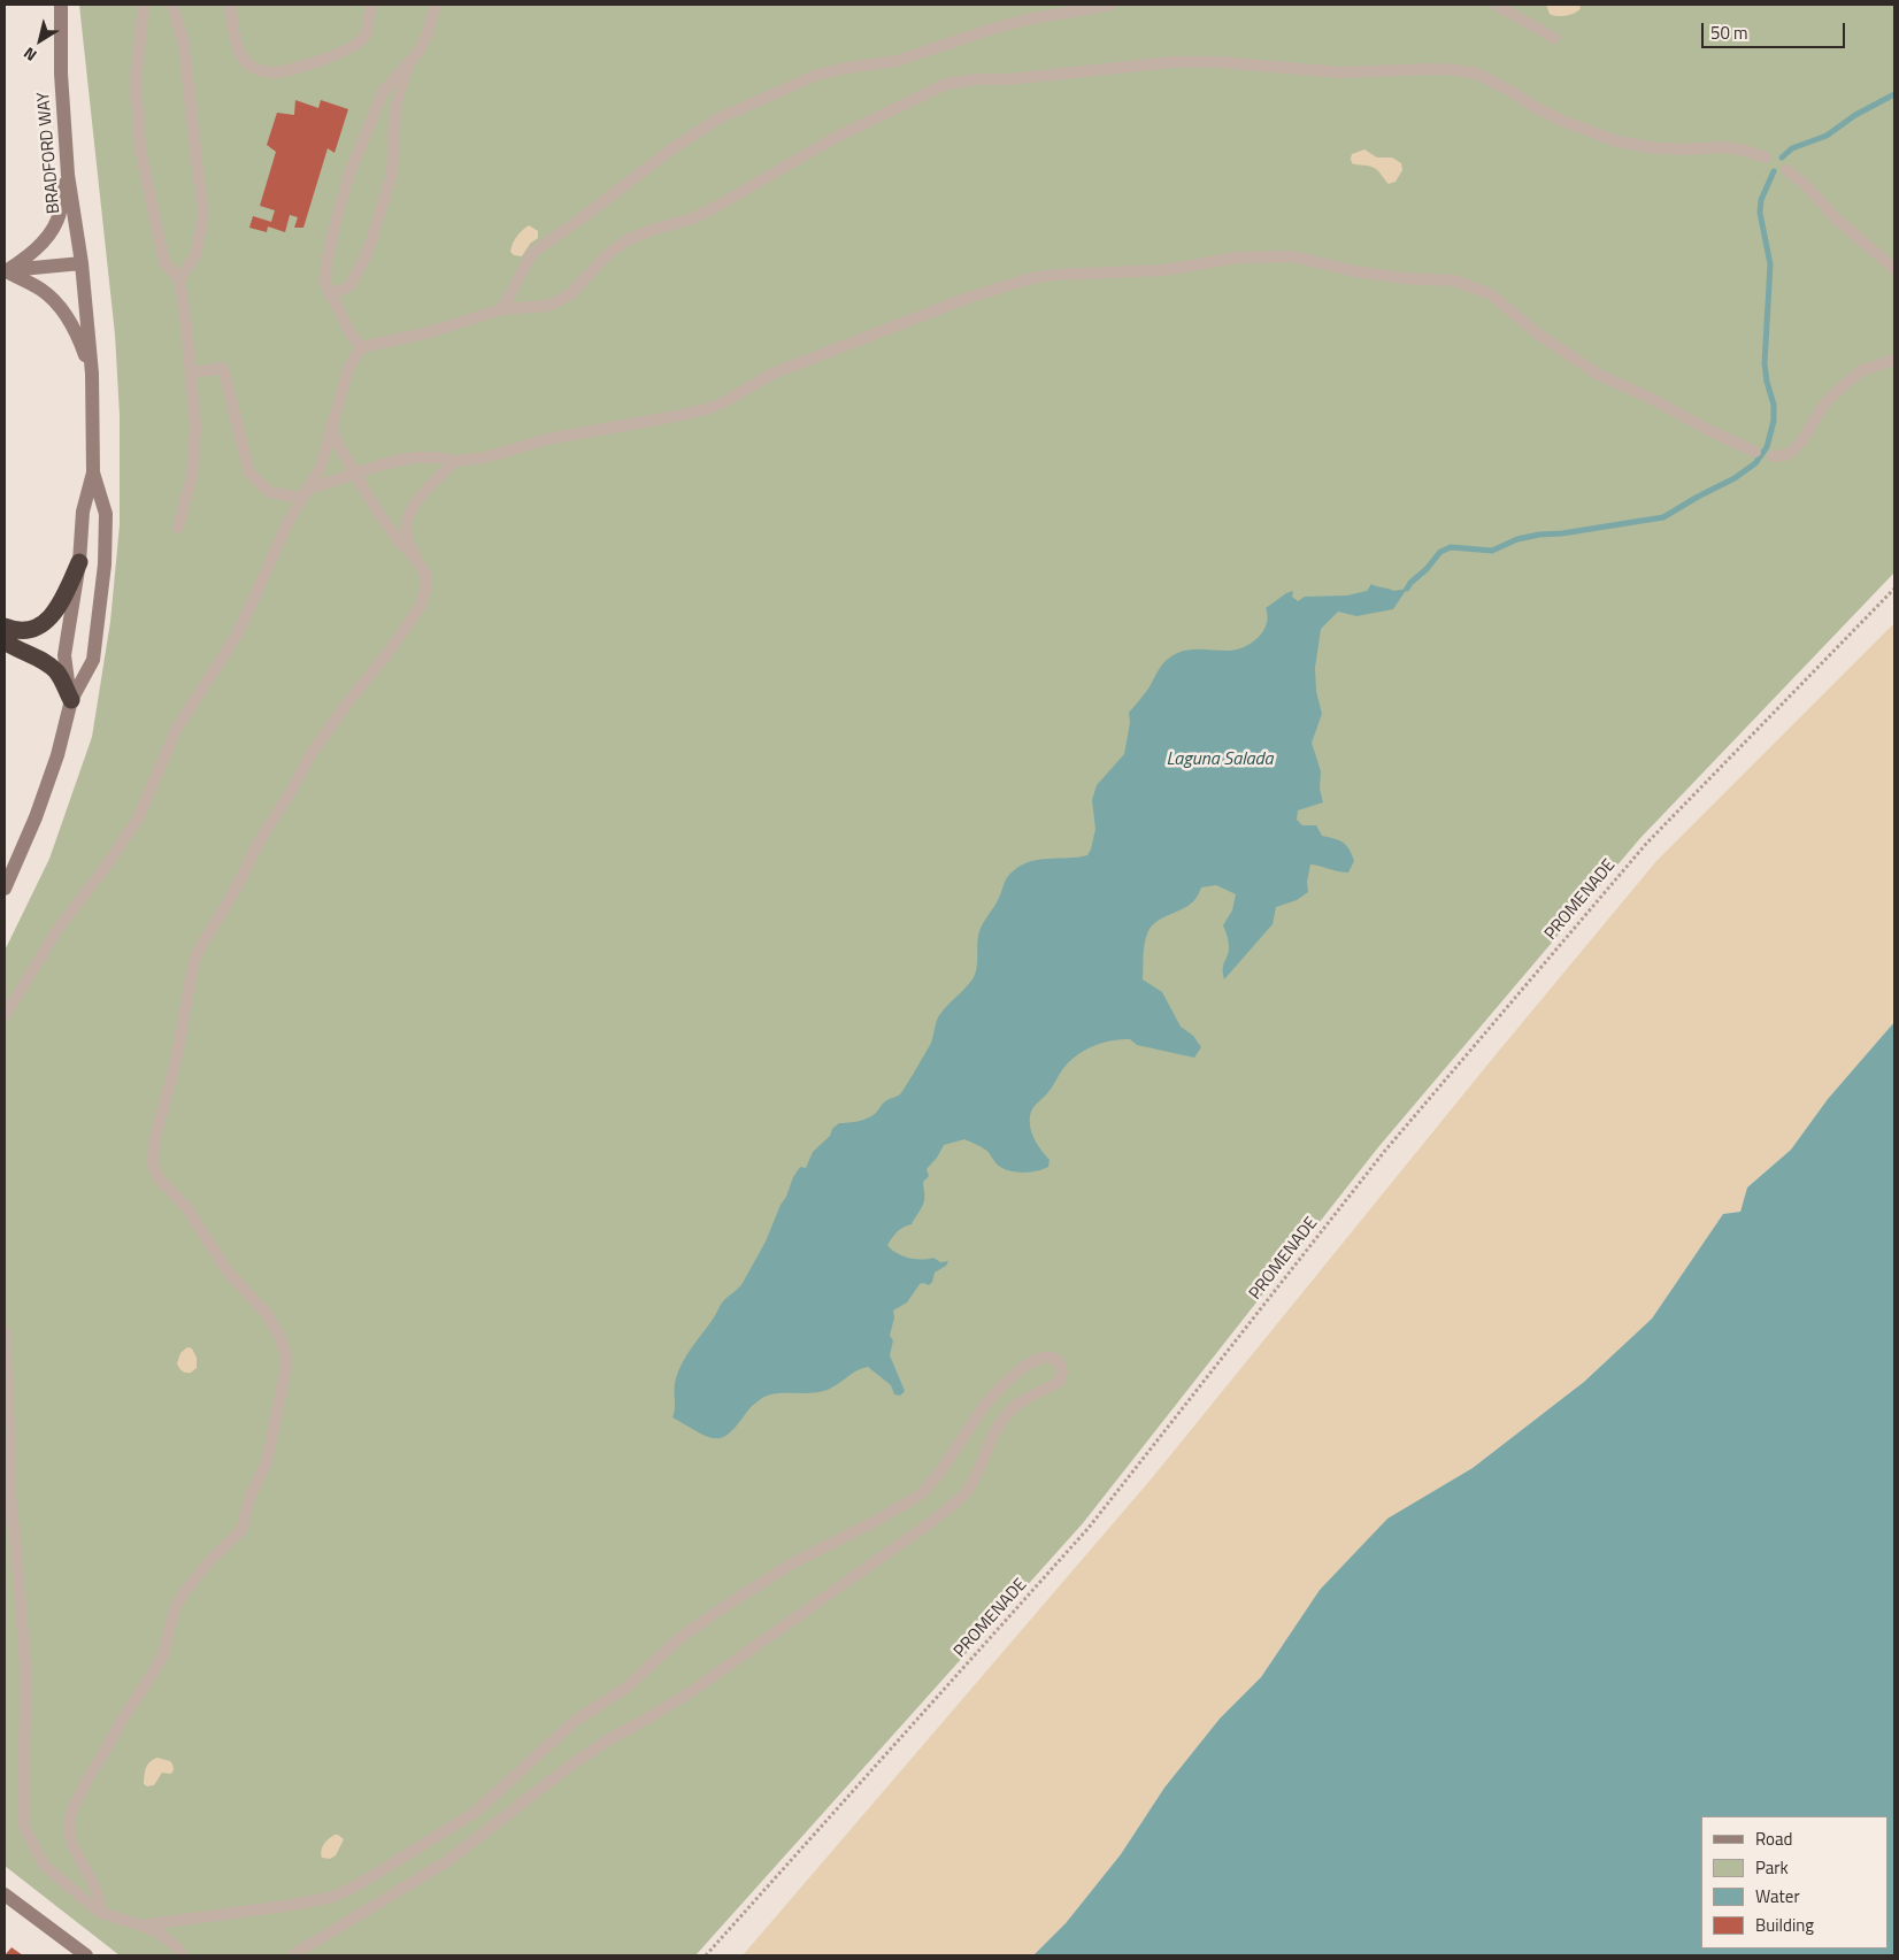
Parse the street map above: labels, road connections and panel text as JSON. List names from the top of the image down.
{
  "streets": {
    "street": ["BRADFORD WAY"],
    "path": ["PROMENADE"]
  },
  "water": ["Laguna Salada"],
  "legend": [
    "Road",
    "Park",
    "Water",
    "Building"
  ],
  "scale_bar": "50 m",
  "north": "bottom left"
}
